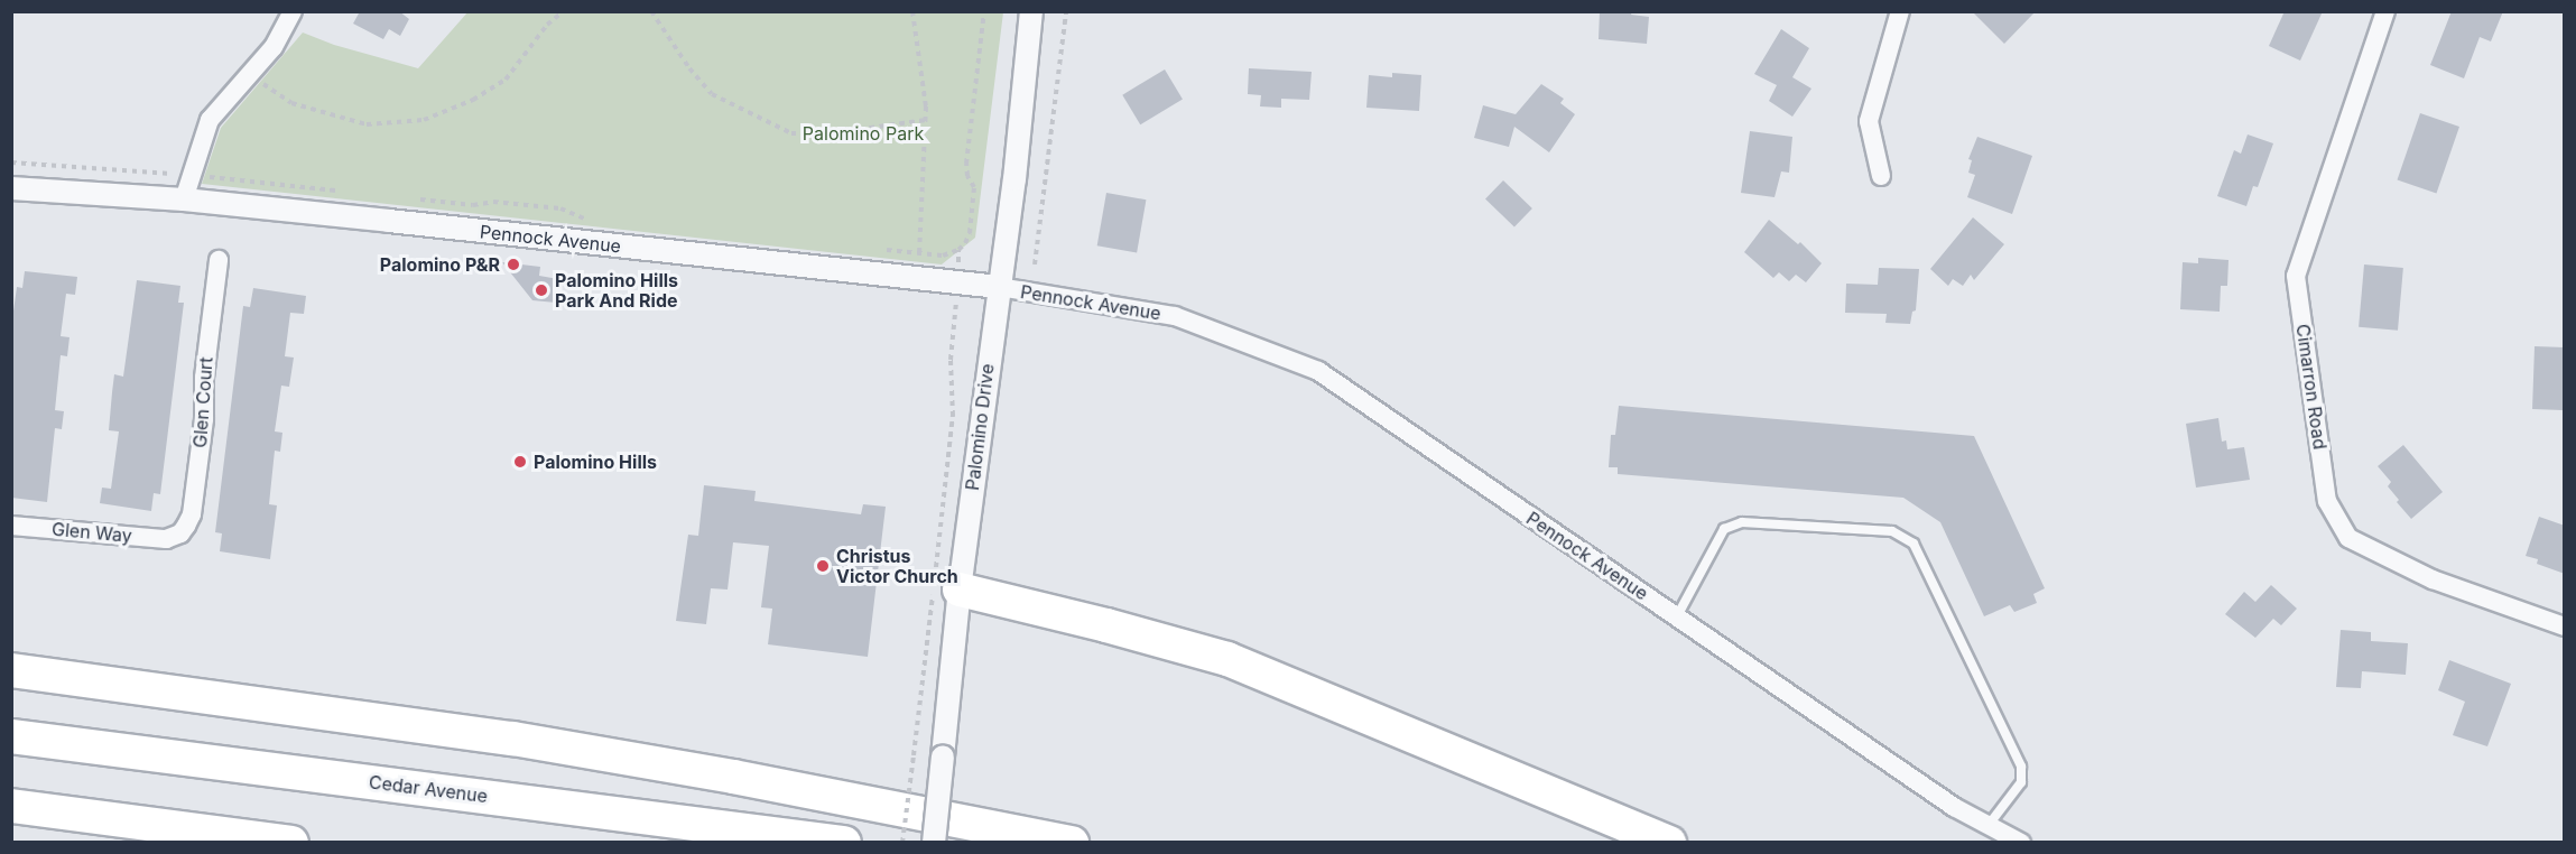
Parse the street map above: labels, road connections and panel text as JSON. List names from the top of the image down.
{
  "streets": {
    "highway": ["Cedar Avenue"],
    "street": [
      "Pennock Avenue",
      "Cimarron Road",
      "Glen Court",
      "Palomino Drive",
      "Glen Way"
    ]
  },
  "crossings": [
    ["Pennock Avenue", "Palomino Drive"],
    ["Glen Court", "Glen Way"]
  ],
  "parks": ["Palomino Park"],
  "places": [
    "Palomino P&R",
    "Palomino Hills Park And Ride",
    "Palomino Hills",
    "Christus Victor Church"
  ]
}
